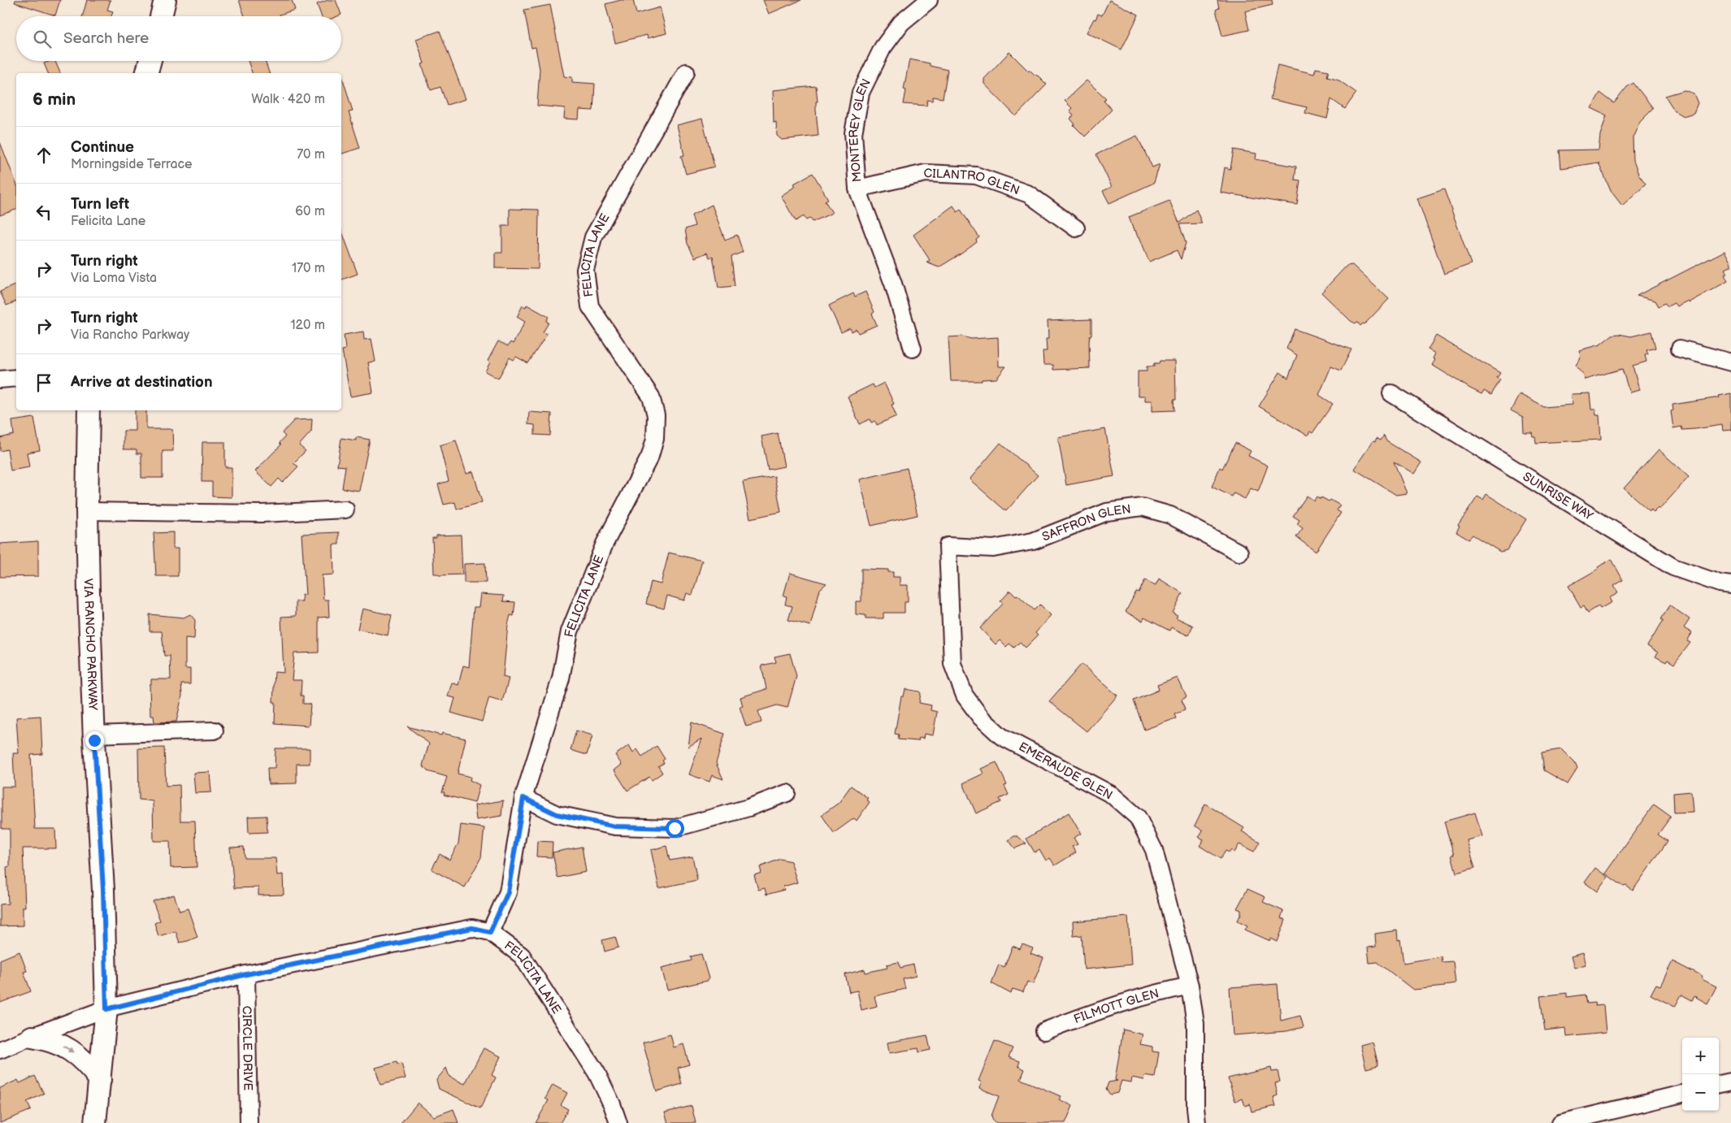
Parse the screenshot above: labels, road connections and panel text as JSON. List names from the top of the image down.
{
  "streets": {
    "main road": ["VIA RANCHO PARKWAY"],
    "street": [
      "MONTEREY GLEN",
      "CILANTRO GLEN",
      "FELICITA LANE",
      "SUNRISE WAY",
      "SAFFRON GLEN",
      "EMERAUDE GLEN",
      "FILMOTT GLEN",
      "CIRCLE DRIVE"
    ]
  },
  "crossings": [
    ["MONTEREY GLEN", "CILANTRO GLEN"],
    ["SAFFRON GLEN", "EMERAUDE GLEN"],
    ["EMERAUDE GLEN", "FILMOTT GLEN"]
  ],
  "page": {
    "search": "Search here",
    "heading": ["6 min", "Walk · 420 m"],
    "list": [
      ["Continue", "Morningside Terrace", "70 m"],
      ["Turn left", "Felicita Lane", "60 m"],
      ["Turn right", "Via Loma Vista", "170 m"],
      ["Turn right", "Via Rancho Parkway", "120 m"],
      "Arrive at destination"
    ],
    "map_buttons": ["+", "−"]
  }
}
